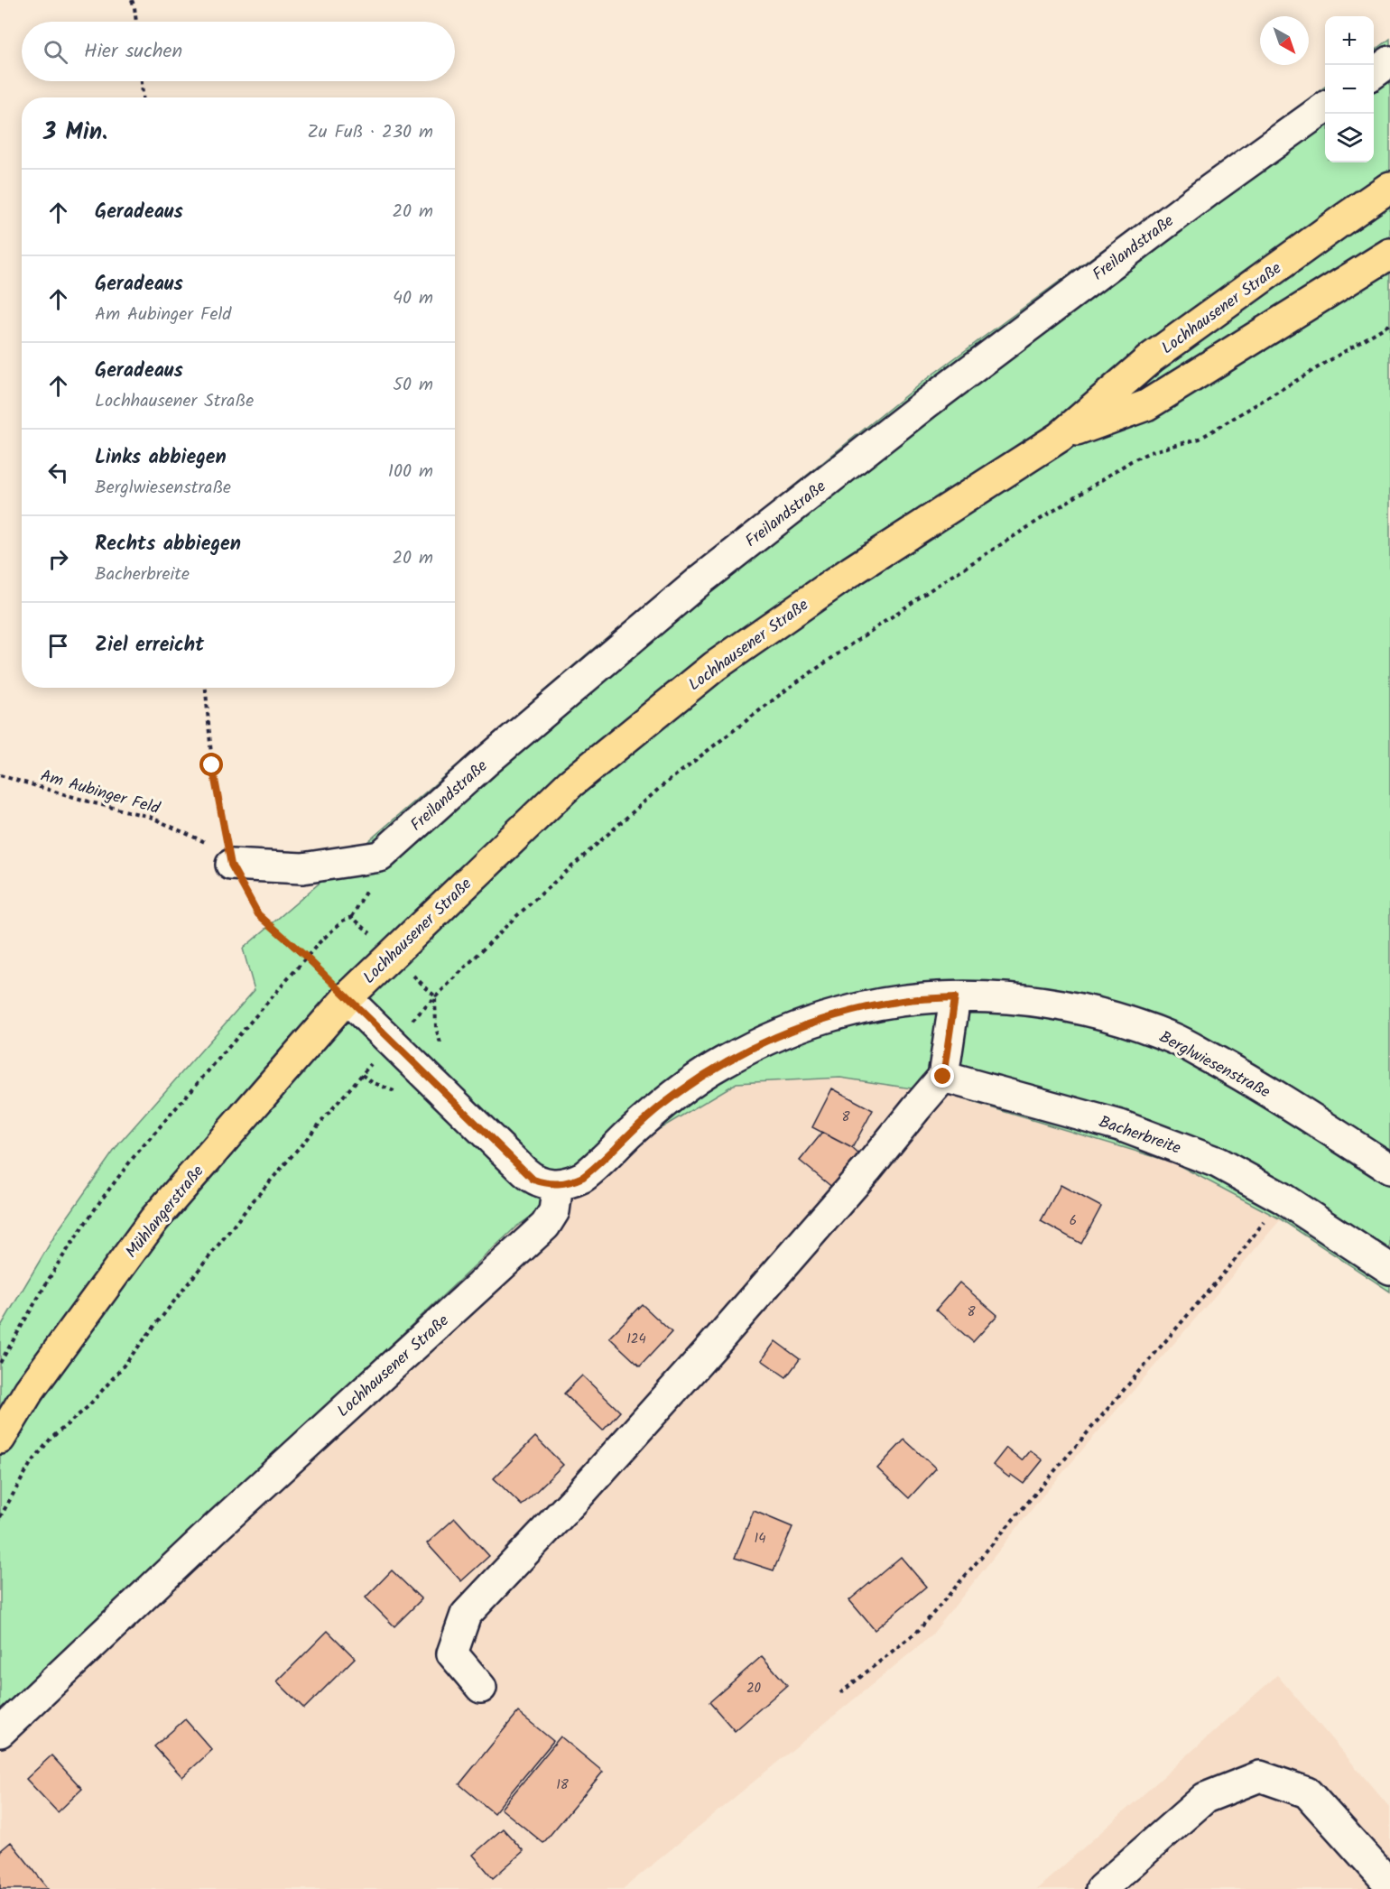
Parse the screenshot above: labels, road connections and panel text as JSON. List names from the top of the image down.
{
  "streets": {
    "main road": ["Lochhausener Straße", "Mühlangerstraße"],
    "street": ["Freilandstraße", "Berglwiesenstraße", "Bacherbreite"],
    "path": ["Am Aubinger Feld"]
  },
  "crossings": [
    ["Freilandstraße", "Am Aubinger Feld"],
    ["Lochhausener Straße", "Am Aubinger Feld"],
    ["Lochhausener Straße", "Berglwiesenstraße"],
    ["Lochhausener Straße", "Mühlangerstraße"],
    ["Am Aubinger Feld", "Mühlangerstraße"]
  ],
  "house_numbers": [
    "8",
    "6",
    "8",
    "124",
    "14",
    "20",
    "18"
  ],
  "north": "bottom right",
  "page": {
    "map_buttons": ["+", "−"],
    "search": "Hier suchen",
    "heading": ["3 Min.", "Zu Fuß · 230 m"],
    "list": [
      ["Geradeaus", "20 m"],
      ["Geradeaus", "Am Aubinger Feld", "40 m"],
      ["Geradeaus", "Lochhausener Straße", "50 m"],
      ["Links abbiegen", "Berglwiesenstraße", "100 m"],
      ["Rechts abbiegen", "Bacherbreite", "20 m"],
      "Ziel erreicht"
    ]
  }
}
